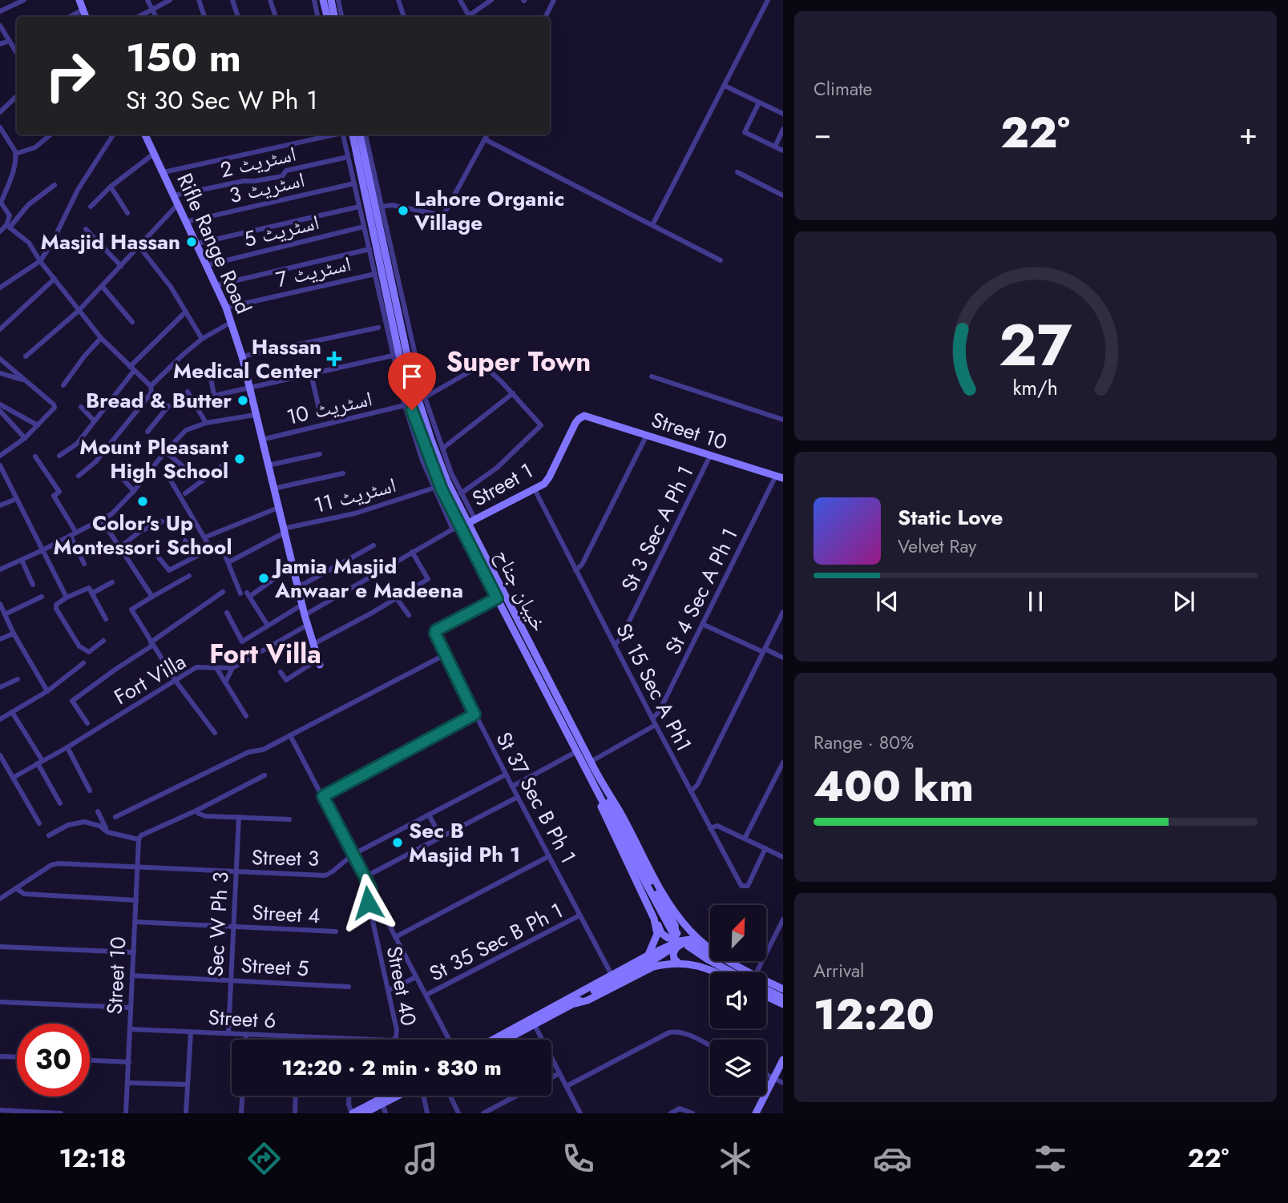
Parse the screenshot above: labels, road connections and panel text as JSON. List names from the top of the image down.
{
  "streets": {
    "main road": [
      "Rifle Range Road",
      "Street 10",
      "Street 1",
      "خیبان جناح"
    ],
    "street": [
      "اسٹریٹ 2",
      "اسٹریٹ 3",
      "اسٹریٹ 5",
      "اسٹریٹ 7",
      "اسٹریٹ 10",
      "اسٹریٹ 11",
      "St 3 Sec A Ph 1",
      "St 4 Sec A Ph 1",
      "Fort Villa",
      "St 15 Sec A Ph1",
      "St 37 Sec B Ph 1",
      "Street 3",
      "Street 4",
      "Sec W Ph 3",
      "St 35 Sec B Ph 1",
      "Street 5",
      "Street 40",
      "Street 6"
    ]
  },
  "crossings": [
    ["اسٹریٹ 2", "Rifle Range Road"],
    ["اسٹریٹ 3", "Rifle Range Road"],
    ["اسٹریٹ 5", "Rifle Range Road"],
    ["Rifle Range Road", "اسٹریٹ 7"],
    ["Rifle Range Road", "اسٹریٹ 10"],
    ["Rifle Range Road", "اسٹریٹ 11"],
    ["Rifle Range Road", "Fort Villa"],
    ["Street 10", "Street 1"],
    ["Street 10", "St 3 Sec A Ph 1"],
    ["Street 10", "St 4 Sec A Ph 1"],
    ["Street 10", "Street 3"],
    ["Street 10", "Street 4"],
    ["Street 10", "Street 5"],
    ["Street 10", "Street 6"],
    ["Street 1", "خیبان جناح"],
    ["Street 1", "St 15 Sec A Ph1"],
    ["St 3 Sec A Ph 1", "St 15 Sec A Ph1"],
    ["خیبان جناح", "St 37 Sec B Ph 1"],
    ["St 4 Sec A Ph 1", "St 15 Sec A Ph1"],
    ["St 37 Sec B Ph 1", "Street 3"],
    ["St 37 Sec B Ph 1", "St 35 Sec B Ph 1"],
    ["Street 3", "Sec W Ph 3"],
    ["Street 4", "Sec W Ph 3"],
    ["Sec W Ph 3", "Street 5"],
    ["Sec W Ph 3", "Street 6"]
  ],
  "districts": ["Super Town", "Fort Villa"],
  "places": {
    "other": [
      "Lahore Organic Village",
      "Masjid Hassan",
      "Bread & Butter",
      "Mount Pleasant High School",
      "Color's Up Montessori School",
      "Jamia Masjid Anwaar e Madeena",
      "Sec B Masjid Ph 1"
    ],
    "health": ["Hassan Medical Center"]
  },
  "north": "top right",
  "page": {
    "tile": [
      "Climate",
      ["Range · 80%", "400 km"],
      ["Arrival", "12:20"]
    ],
    "turn": ["150 m", "St 30 Sec W Ph 1"],
    "heat": ["−", "22°", "+"],
    "song": ["Static Love", "Velvet Ray"],
    "limit": "30",
    "trip": "12:20 · 2 min · 830 m",
    "tabs": ["12:18", "22°"],
    "gauge": ["27", "km/h"]
  }
}
